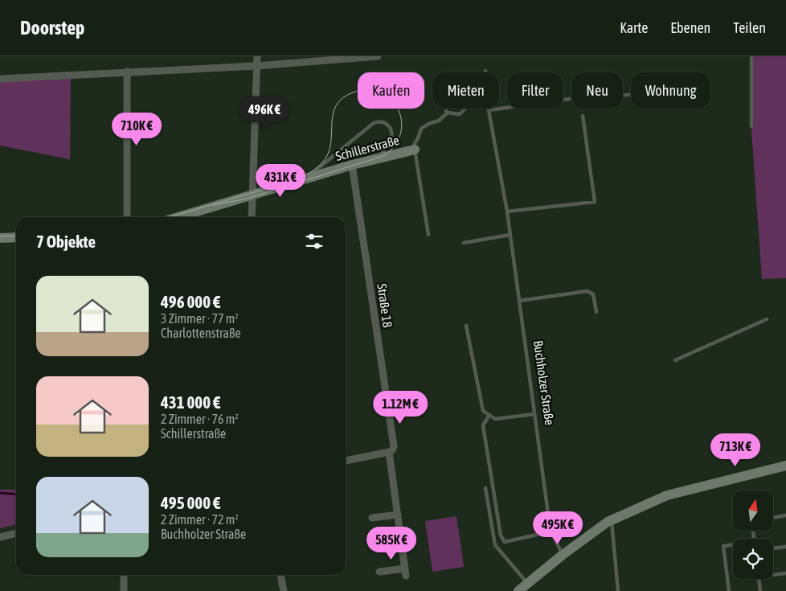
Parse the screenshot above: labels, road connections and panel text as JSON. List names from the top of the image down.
{
  "streets": {
    "street": ["Schillerstraße", "Straße 18"],
    "lane": ["Buchholzer Straße"]
  },
  "crossings": [
    ["Schillerstraße", "Straße 18"]
  ],
  "north": "top",
  "page": {
    "header": "Doorstep",
    "nav": ["Karte", "Ebenen", "Teilen"],
    "chip": [
      "Kaufen",
      "Mieten",
      "Filter",
      "Neu",
      "Wohnung"
    ],
    "price": [
      "496K €",
      "710K €",
      "431K €",
      "1.12M €",
      "713K €",
      "495K €",
      "585K €"
    ],
    "heading": "7 Objekte",
    "list": [
      {
        "name": "496 000 €",
        "note": "3 Zimmer · 77 m² · Charlottenstraße"
      },
      {
        "name": "431 000 €",
        "note": "2 Zimmer · 76 m² · Schillerstraße"
      },
      {
        "name": "495 000 €",
        "note": "2 Zimmer · 72 m² · Buchholzer Straße"
      }
    ]
  }
}
